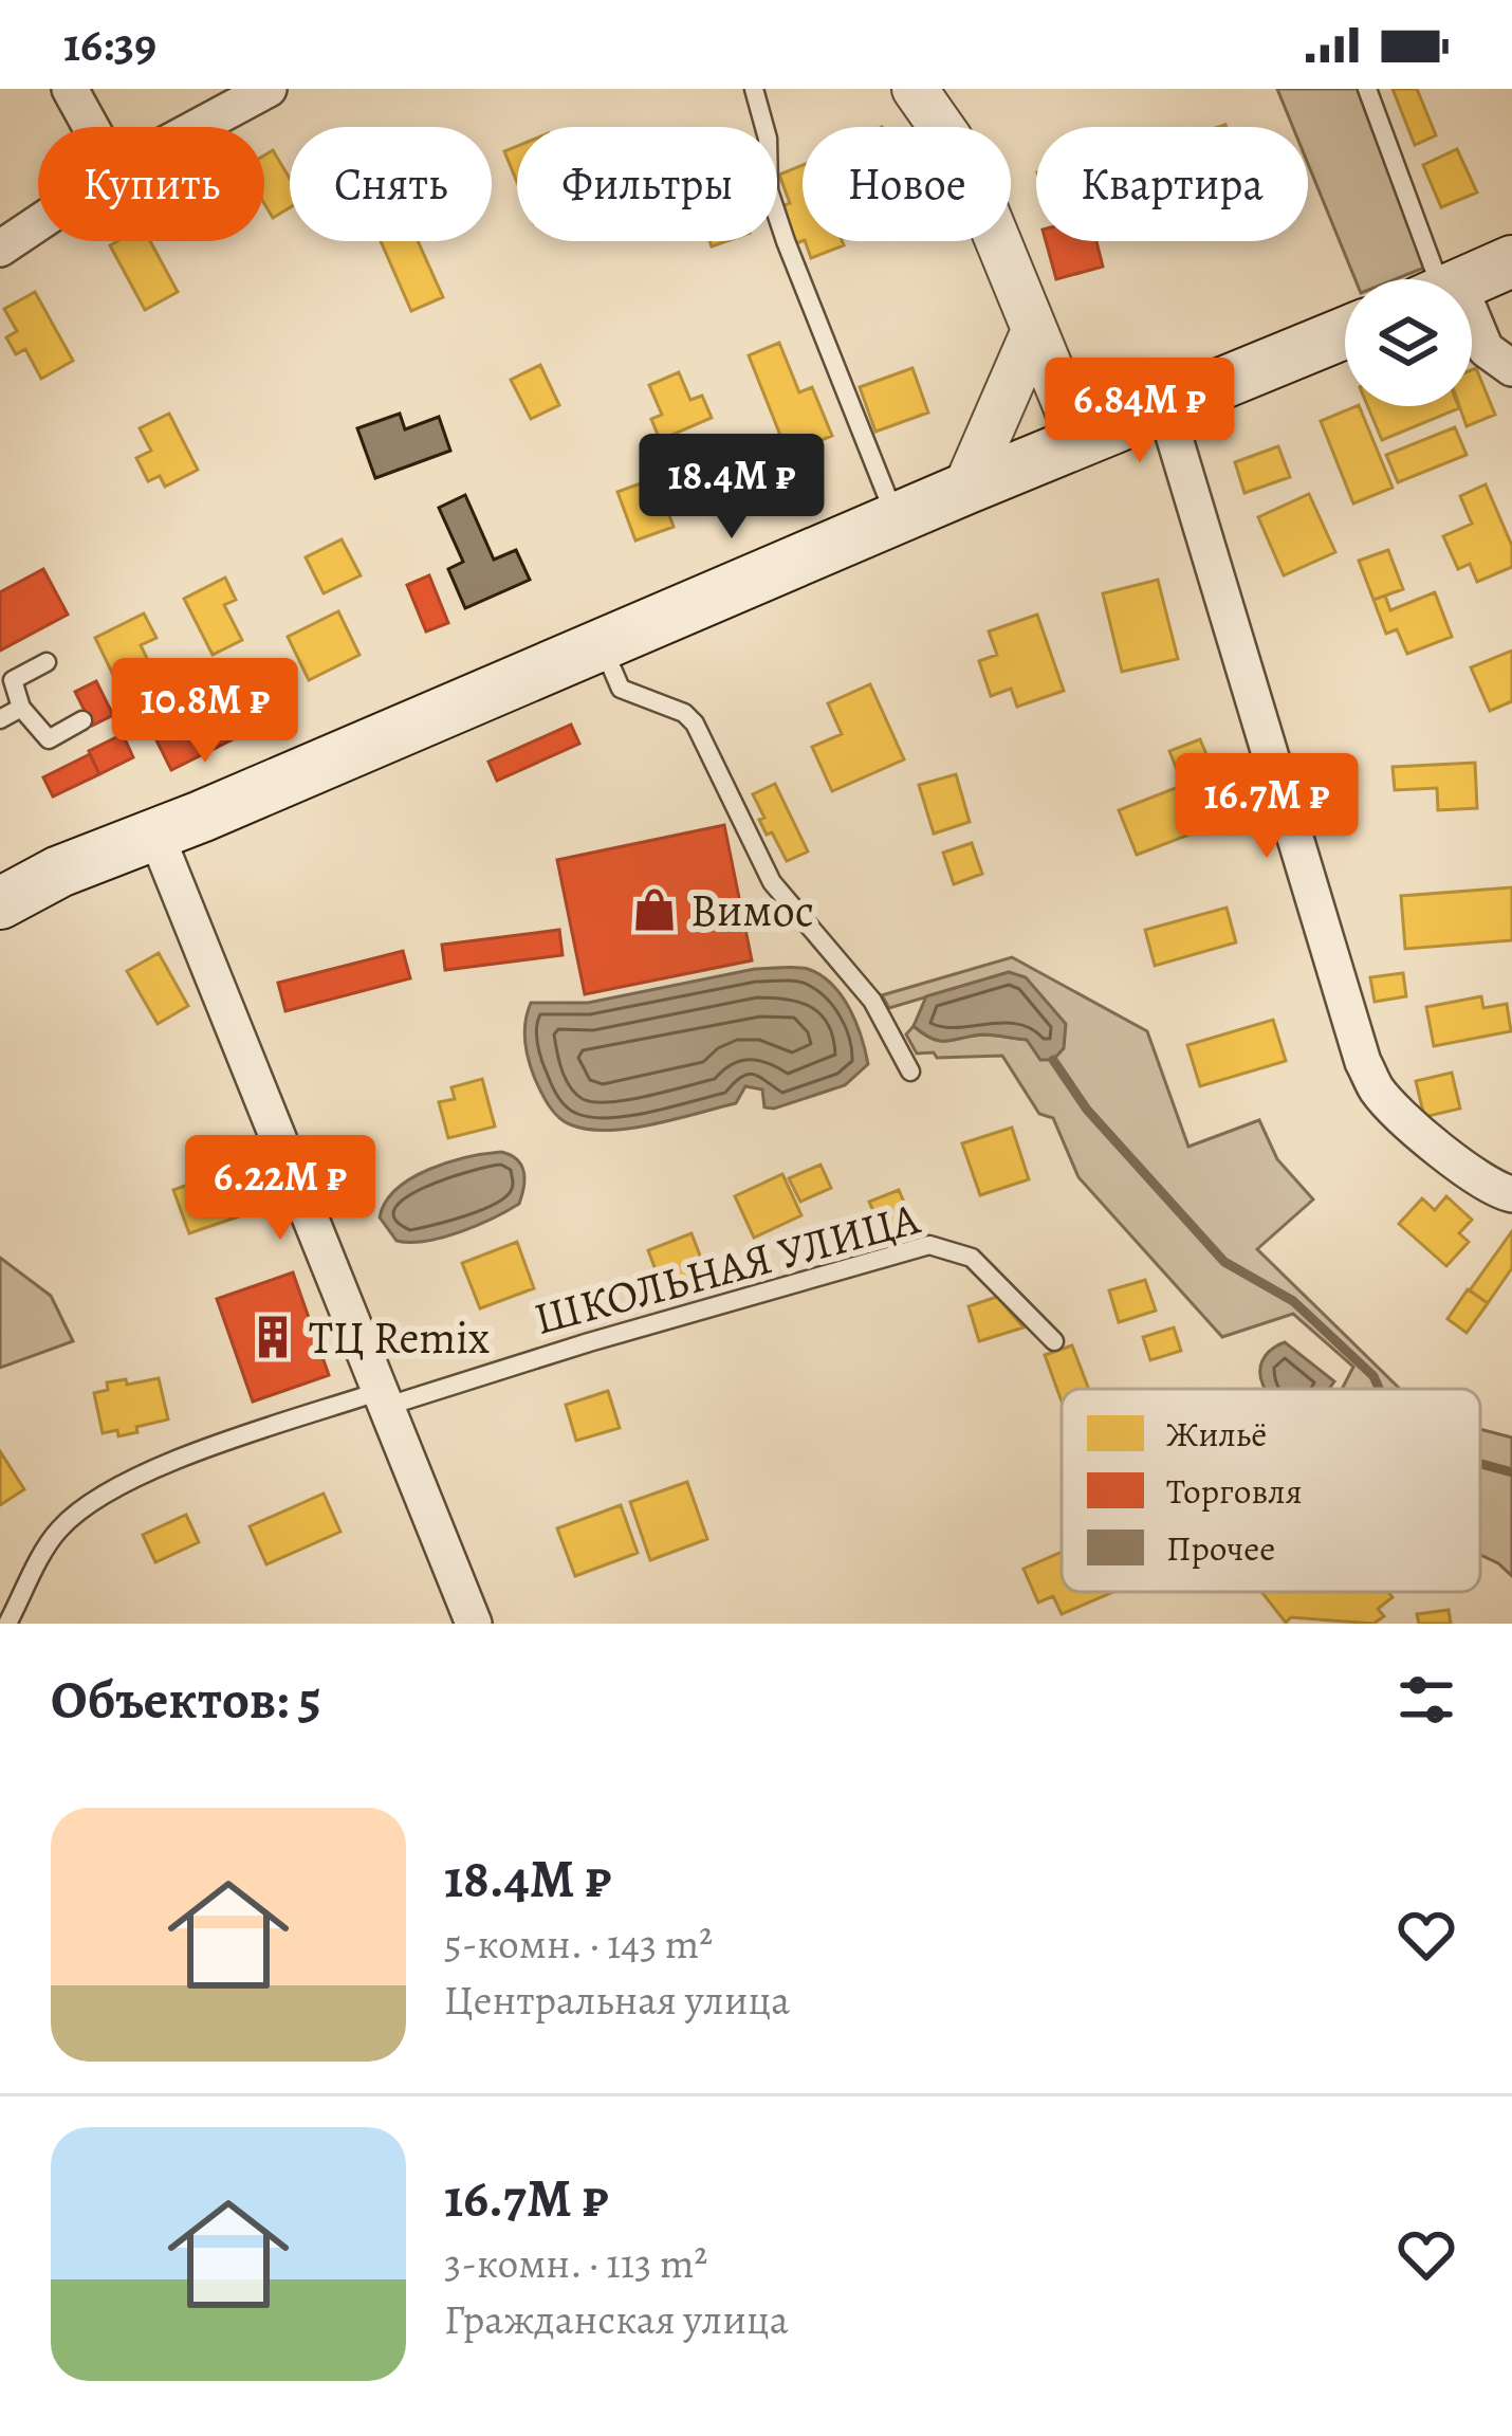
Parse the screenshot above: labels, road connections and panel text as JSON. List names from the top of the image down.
{
  "streets": {
    "lane": ["ШКОЛЬНАЯ УЛИЦА"]
  },
  "places": {
    "shop": ["Вимос"],
    "building": ["ТЦ Remix"]
  },
  "legend": ["Жильё", "Торговля", "Прочее"],
  "page": {
    "status": "16:39",
    "chip": [
      "Купить",
      "Снять",
      "Фильтры",
      "Новое",
      "Квартира"
    ],
    "price": [
      "6.84M ₽",
      "18.4M ₽",
      "10.8M ₽",
      "16.7M ₽",
      "6.22M ₽"
    ],
    "heading": "Объектов: 5",
    "list": [
      {
        "name": "18.4M ₽",
        "note": "5-комн. · 143 m² · Центральная улица"
      },
      {
        "name": "16.7M ₽",
        "note": "3-комн. · 113 m² · Гражданская улица"
      }
    ]
  }
}
